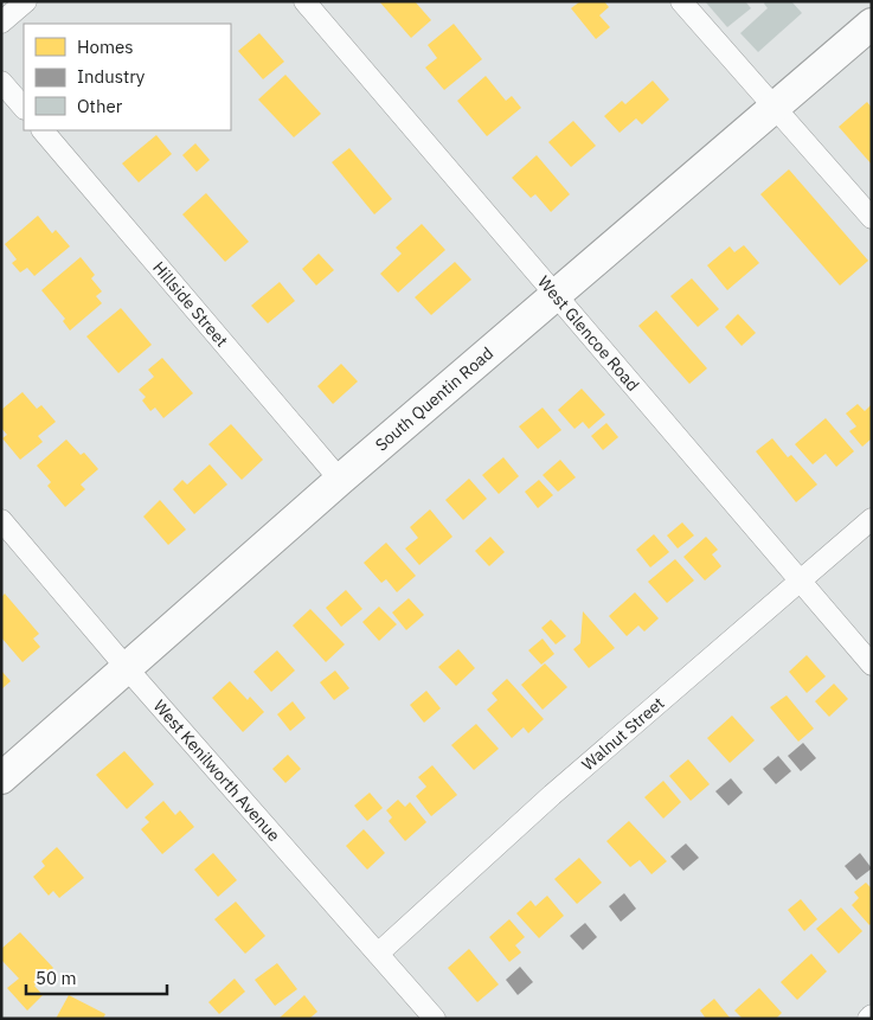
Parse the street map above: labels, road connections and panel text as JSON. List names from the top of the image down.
{
  "streets": {
    "main road": ["South Quentin Road"],
    "street": [
      "Hillside Street",
      "West Glencoe Road",
      "Walnut Street",
      "West Kenilworth Avenue"
    ]
  },
  "crossings": [
    ["Hillside Street", "South Quentin Road"],
    ["West Glencoe Road", "South Quentin Road"],
    ["West Glencoe Road", "Walnut Street"],
    ["South Quentin Road", "West Kenilworth Avenue"],
    ["Walnut Street", "West Kenilworth Avenue"]
  ],
  "legend": ["Homes", "Industry", "Other"],
  "scale_bar": "50 m"
}
